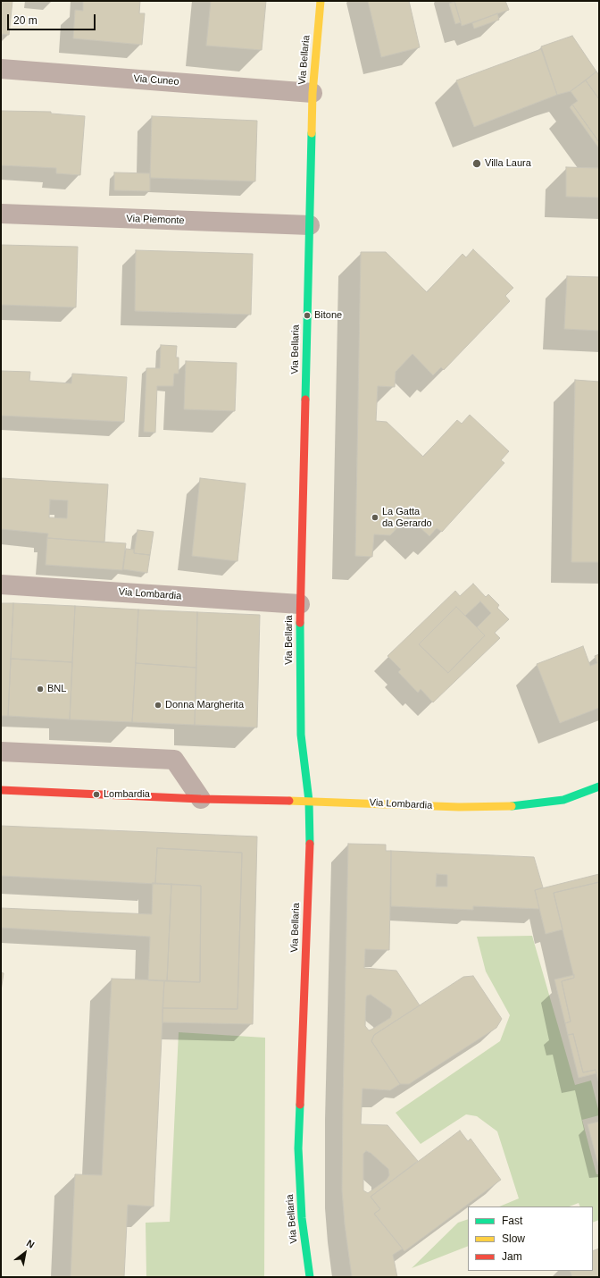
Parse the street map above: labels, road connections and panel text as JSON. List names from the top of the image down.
{
  "streets": {
    "street": [
      "Via Bellaria",
      "Via Cuneo",
      "Via Piemonte",
      "Via Lombardia"
    ]
  },
  "crossings": [
    ["Via Bellaria", "Via Cuneo"],
    ["Via Bellaria", "Via Piemonte"],
    ["Via Bellaria", "Via Lombardia"]
  ],
  "places": [
    "Villa Laura",
    "Bitone",
    "La Gatta da Gerardo",
    "BNL",
    "Donna Margherita",
    "Lombardia"
  ],
  "legend": ["Fast", "Slow", "Jam"],
  "scale_bar": "20 m",
  "north": "top right"
}
